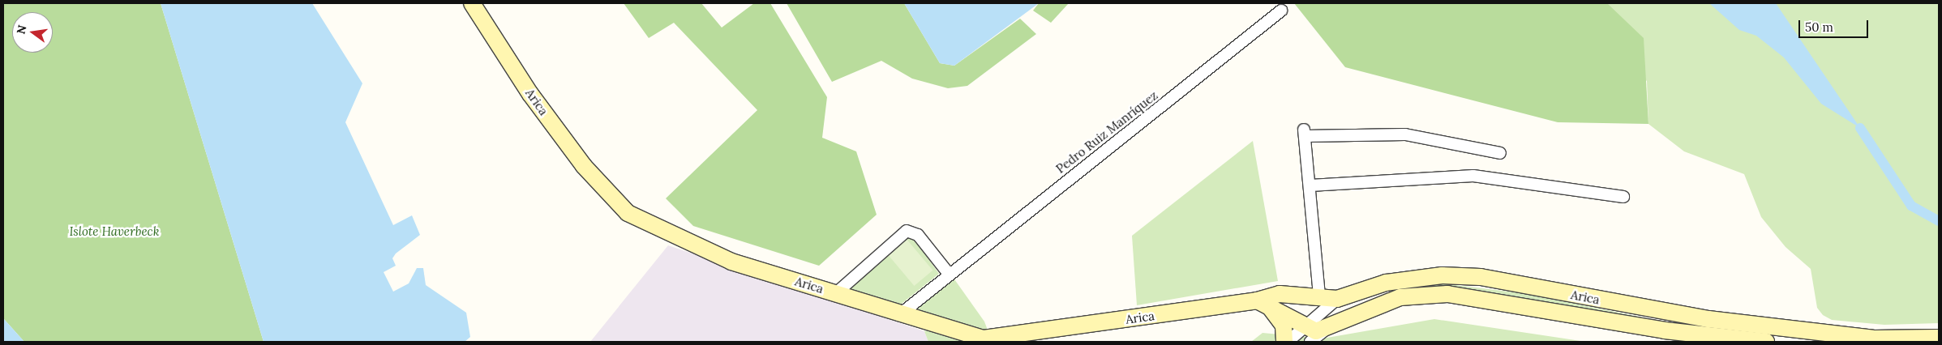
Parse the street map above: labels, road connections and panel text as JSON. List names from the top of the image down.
{
  "streets": {
    "main road": ["Arica"],
    "street": ["Pedro Ruiz Manríquez"]
  },
  "crossings": [
    ["Arica", "Pedro Ruiz Manríquez"]
  ],
  "parks": ["Islote Haverbeck"],
  "scale_bar": "50 m",
  "north": "left"
}
